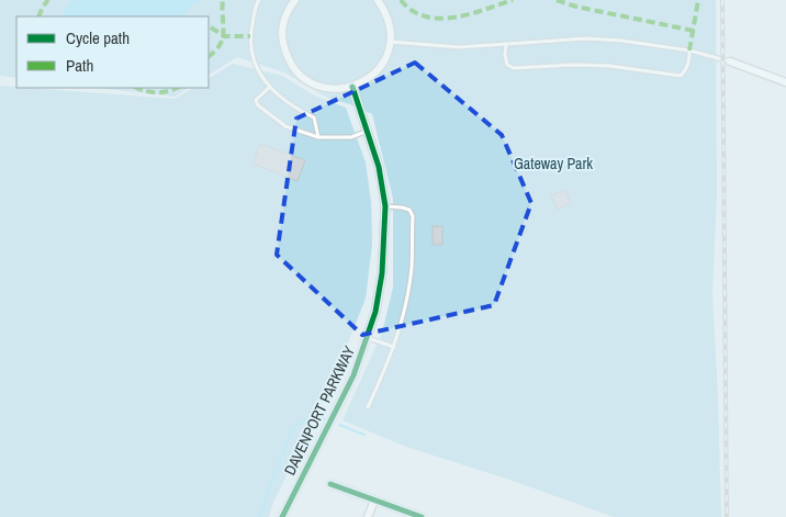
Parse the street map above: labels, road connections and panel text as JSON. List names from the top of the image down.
{
  "streets": {
    "street": ["DAVENPORT PARKWAY"]
  },
  "parks": ["Gateway Park"],
  "legend": ["Cycle path", "Path"]
}
